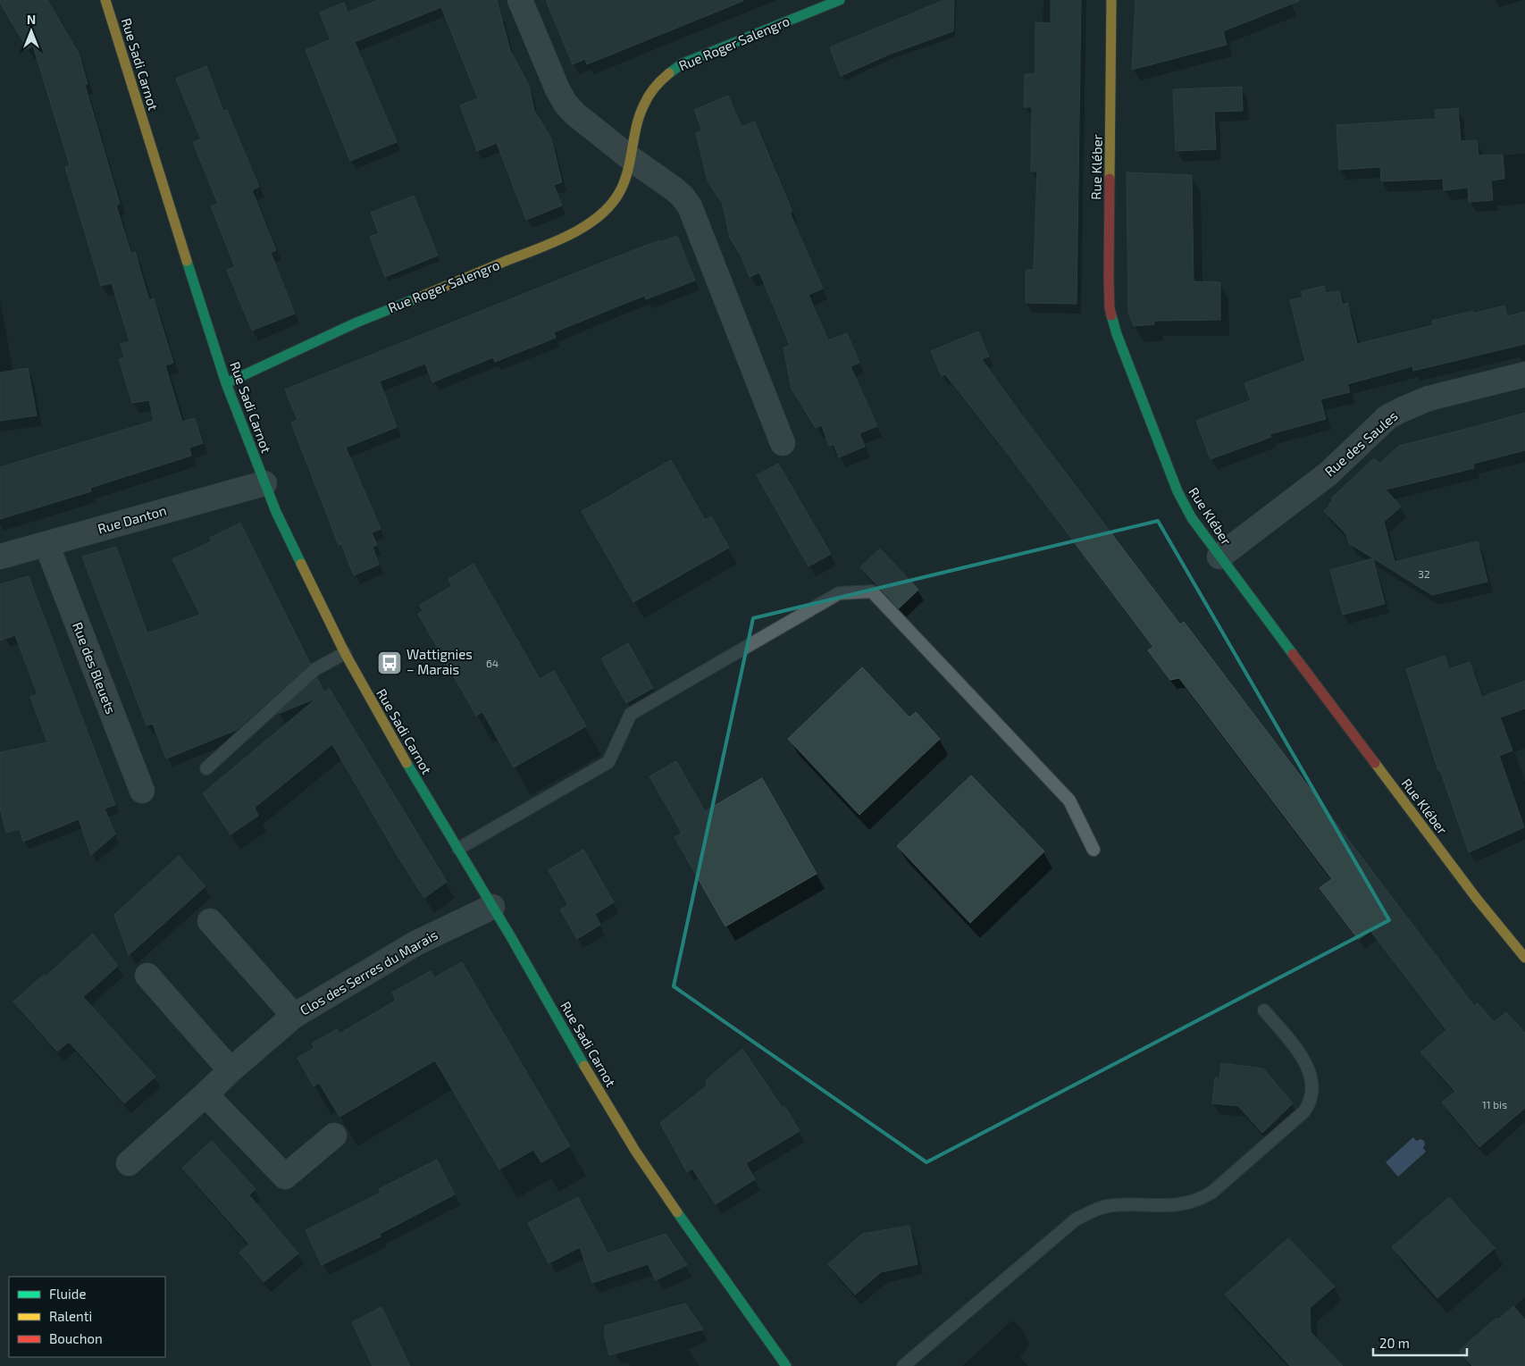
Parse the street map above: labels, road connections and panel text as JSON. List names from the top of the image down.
{
  "streets": {
    "street": [
      "Rue Roger Salengro",
      "Rue Sadi Carnot",
      "Rue Kléber",
      "Rue des Saules",
      "Rue Danton",
      "Rue des Bleuets",
      "Clos des Serres du Marais"
    ]
  },
  "crossings": [
    ["Rue Roger Salengro", "Rue Sadi Carnot"],
    ["Rue Sadi Carnot", "Rue Danton"],
    ["Rue Sadi Carnot", "Clos des Serres du Marais"],
    ["Rue Kléber", "Rue des Saules"],
    ["Rue Danton", "Rue des Bleuets"]
  ],
  "places": {
    "bus stop": ["Wattignies – Marais"]
  },
  "house_numbers": ["32", "64", "11 bis"],
  "legend": ["Fluide", "Ralenti", "Bouchon"],
  "scale_bar": "20 m",
  "north": "top"
}
